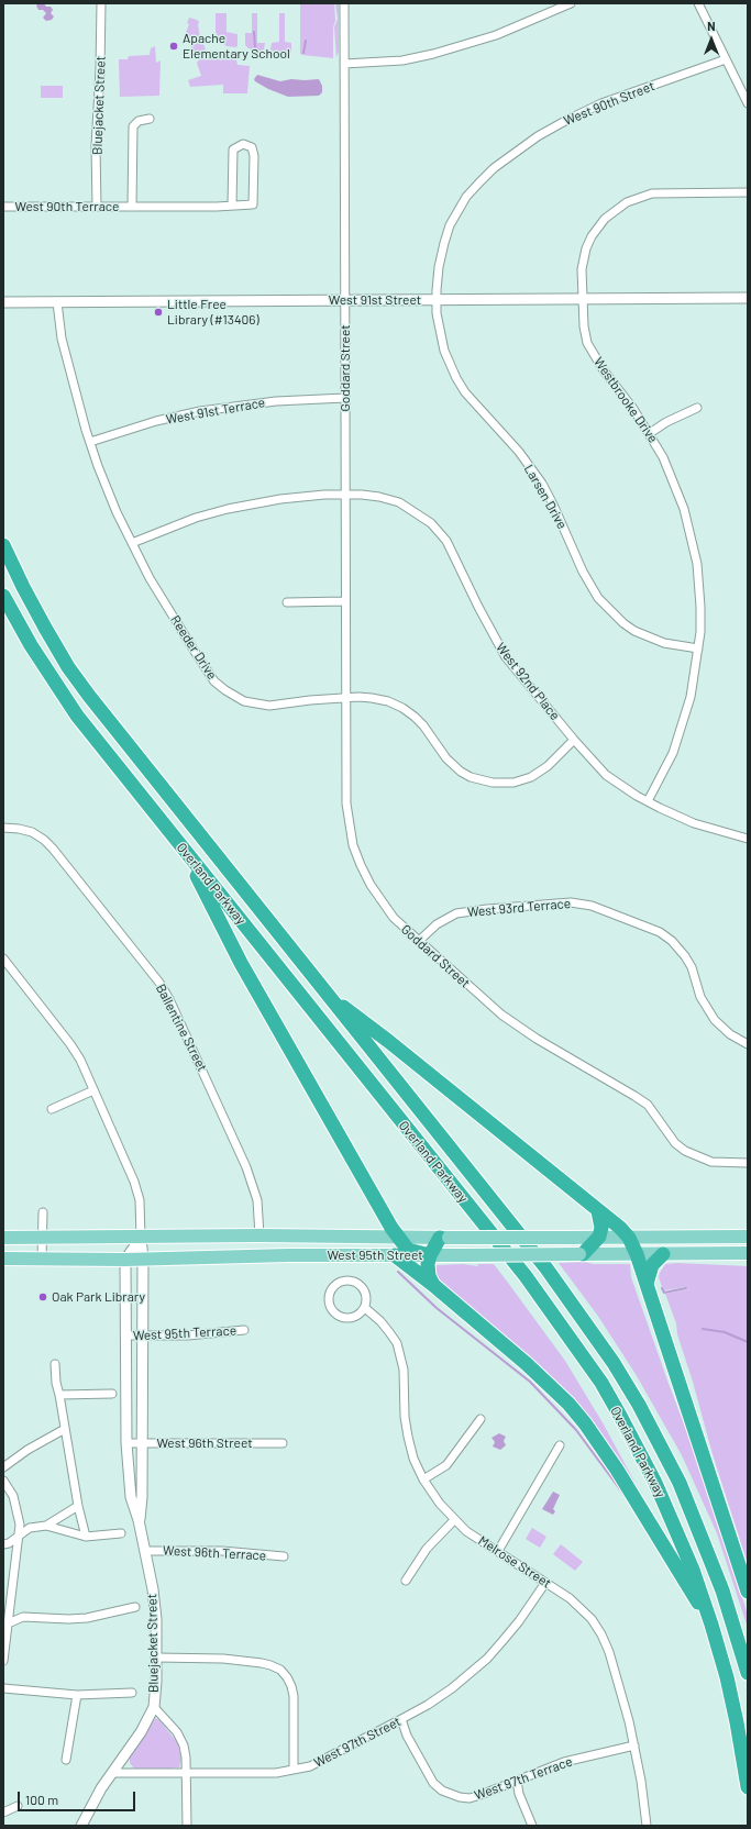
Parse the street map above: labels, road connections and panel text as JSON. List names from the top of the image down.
{
  "streets": {
    "highway": ["Overland Parkway"],
    "main road": ["West 95th Street"],
    "street": [
      "West 90th Street",
      "Bluejacket Street",
      "West 90th Terrace",
      "West 91st Street",
      "Goddard Street",
      "Westbrooke Drive",
      "West 91st Terrace",
      "Larsen Drive",
      "Reeder Drive",
      "West 92nd Place",
      "West 93rd Terrace",
      "Ballentine Street",
      "West 95th Terrace",
      "West 96th Street",
      "West 96th Terrace",
      "Melrose Street",
      "West 97th Street",
      "West 97th Terrace"
    ]
  },
  "crossings": [
    ["West 90th Street", "West 91st Street"],
    ["West 90th Street", "Larsen Drive"],
    ["Bluejacket Street", "West 90th Terrace"],
    ["Bluejacket Street", "West 95th Street"],
    ["Bluejacket Street", "West 95th Terrace"],
    ["Bluejacket Street", "West 96th Street"],
    ["Bluejacket Street", "West 96th Terrace"],
    ["Bluejacket Street", "West 97th Street"],
    ["West 91st Street", "Goddard Street"],
    ["West 91st Street", "Westbrooke Drive"],
    ["West 91st Street", "Larsen Drive"],
    ["West 91st Street", "Reeder Drive"],
    ["Goddard Street", "West 91st Terrace"],
    ["Goddard Street", "Reeder Drive"],
    ["Goddard Street", "West 92nd Place"],
    ["Goddard Street", "West 93rd Terrace"],
    ["Westbrooke Drive", "Larsen Drive"],
    ["Westbrooke Drive", "West 92nd Place"],
    ["West 91st Terrace", "Reeder Drive"],
    ["Reeder Drive", "West 92nd Place"],
    ["Ballentine Street", "West 95th Street"],
    ["Melrose Street", "West 97th Street"],
    ["Melrose Street", "West 97th Terrace"],
    ["West 97th Street", "West 97th Terrace"]
  ],
  "places": ["Apache Elementary School", "Little Free Library (#13406)", "Oak Park Library"],
  "scale_bar": "100 m",
  "north": "top"
}
